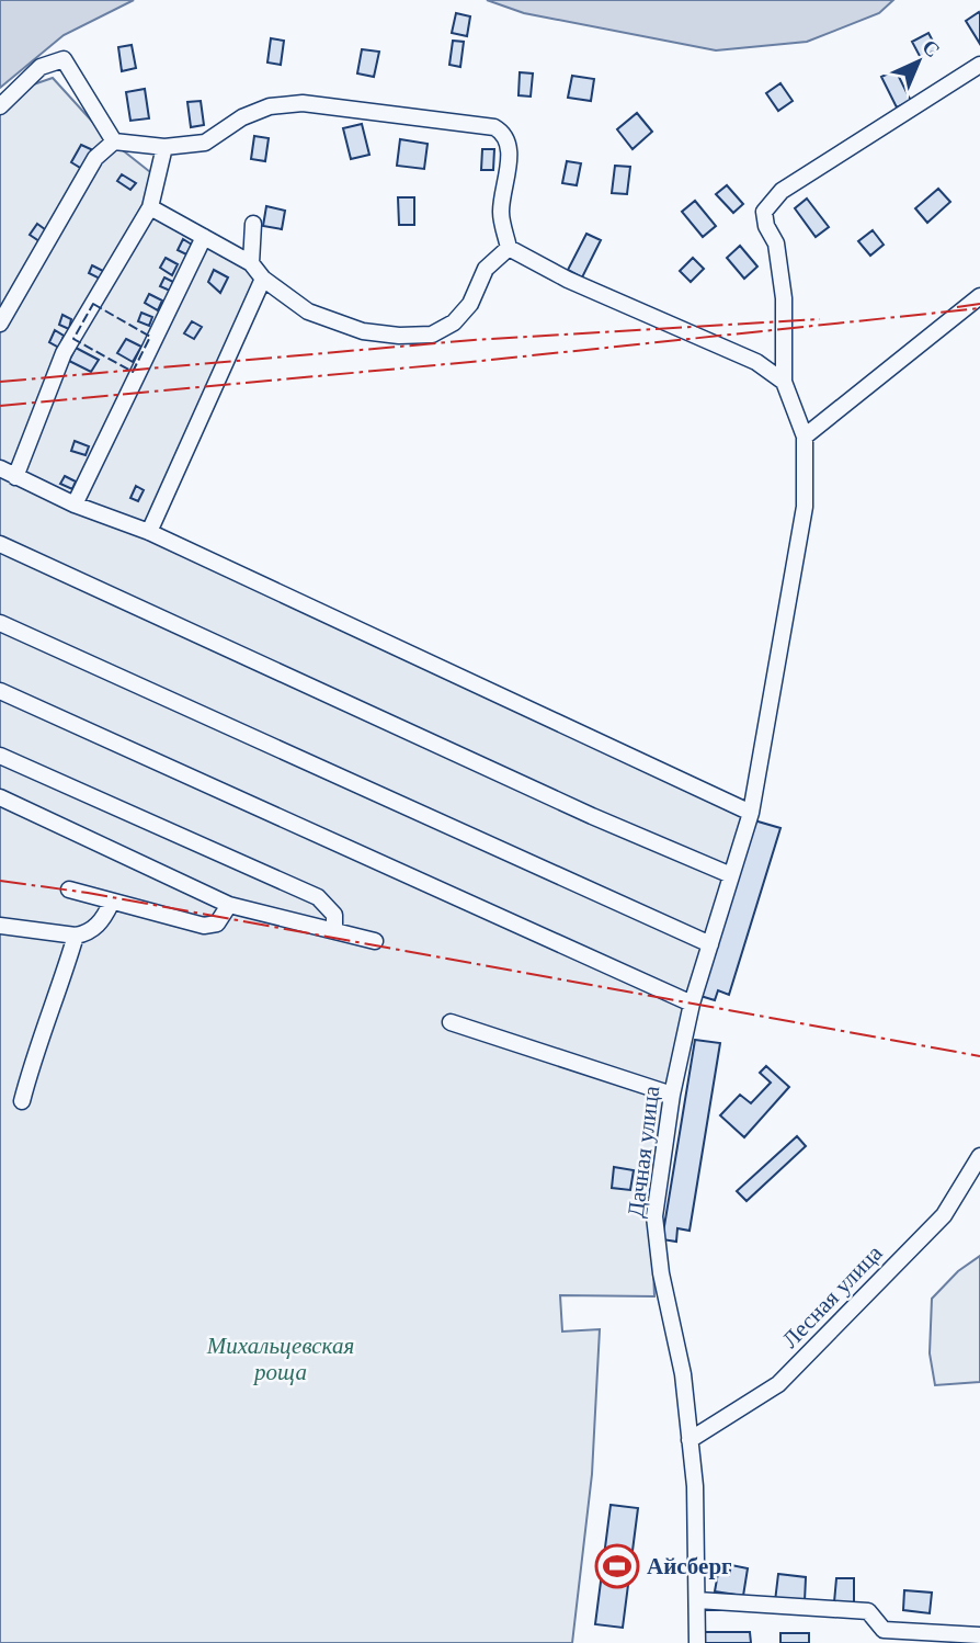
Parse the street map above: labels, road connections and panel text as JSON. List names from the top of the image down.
{
  "streets": {
    "street": ["Дачная улица", "Лесная улица"]
  },
  "crossings": [
    ["Дачная улица", "Лесная улица"]
  ],
  "parks": ["Михальцевская роща"],
  "places": {
    "sports": ["Айсберг"]
  },
  "north": "top right"
}
